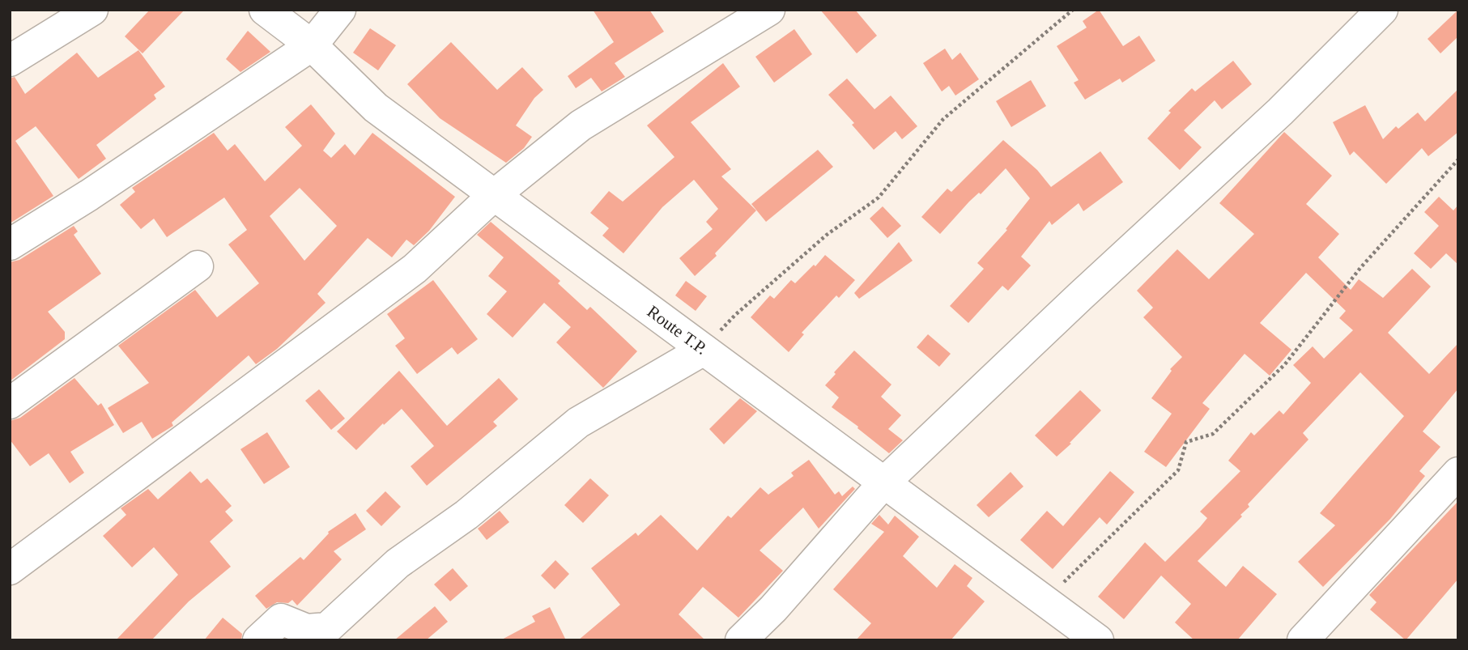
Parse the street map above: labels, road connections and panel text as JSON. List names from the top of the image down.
{
  "streets": {
    "street": ["Route T.P."]
  }
}
